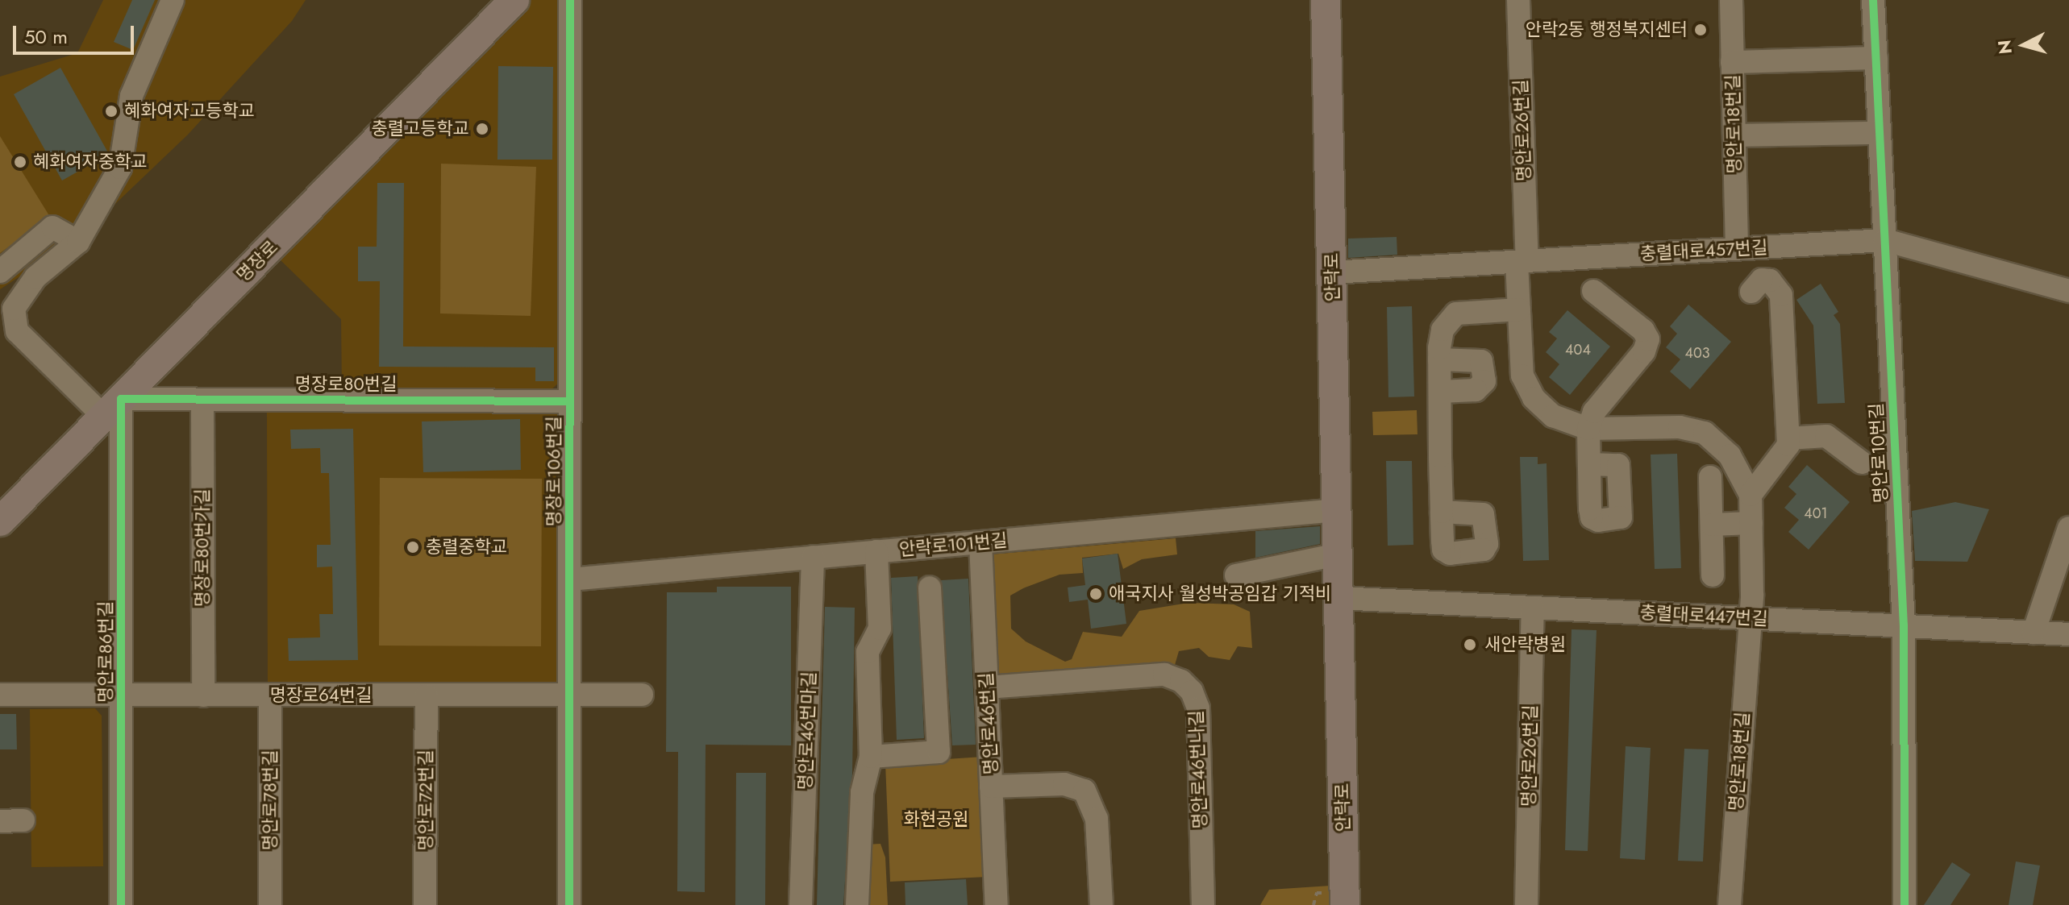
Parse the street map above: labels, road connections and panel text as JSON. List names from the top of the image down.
{
  "streets": {
    "main road": ["명장로", "안락로"],
    "street": [
      "명안로18번길",
      "명안로26번길",
      "충렬대로457번길",
      "명장로80번길",
      "명안로10번길",
      "명장로106번길",
      "안락로101번길",
      "명장로80번가길",
      "충렬대로447번길",
      "명안로86번길",
      "명장로64번길",
      "명안로46번길",
      "명안로46번마길",
      "명안로46번나길",
      "명안로78번길",
      "명안로72번길"
    ]
  },
  "crossings": [
    ["명안로18번길", "충렬대로457번길"],
    ["명안로18번길", "충렬대로447번길"],
    ["명안로26번길", "충렬대로457번길"],
    ["명안로26번길", "충렬대로447번길"],
    ["충렬대로457번길", "안락로"],
    ["충렬대로457번길", "명안로10번길"],
    ["명장로", "명장로80번길"],
    ["명장로", "명안로86번길"],
    ["안락로", "안락로101번길"],
    ["안락로", "충렬대로447번길"],
    ["명장로80번길", "명장로106번길"],
    ["명장로80번길", "명장로80번가길"],
    ["명장로80번길", "명안로86번길"],
    ["명안로10번길", "충렬대로447번길"],
    ["명장로106번길", "안락로101번길"],
    ["명장로106번길", "명장로64번길"],
    ["안락로101번길", "명안로46번길"],
    ["안락로101번길", "명안로46번마길"],
    ["명장로80번가길", "명장로64번길"],
    ["명안로86번길", "명장로64번길"],
    ["명장로64번길", "명안로78번길"],
    ["명장로64번길", "명안로72번길"],
    ["명안로46번길", "명안로46번나길"]
  ],
  "parks": ["화현공원"],
  "places": [
    "안락2동 행정복지센터",
    "혜화여자고등학교",
    "충렬고등학교",
    "혜화여자중학교",
    "충렬중학교",
    "애국지사 월성박공임갑 기적비",
    "새안락병원"
  ],
  "house_numbers": ["404", "403", "401"],
  "scale_bar": "50 m",
  "north": "left"
}
